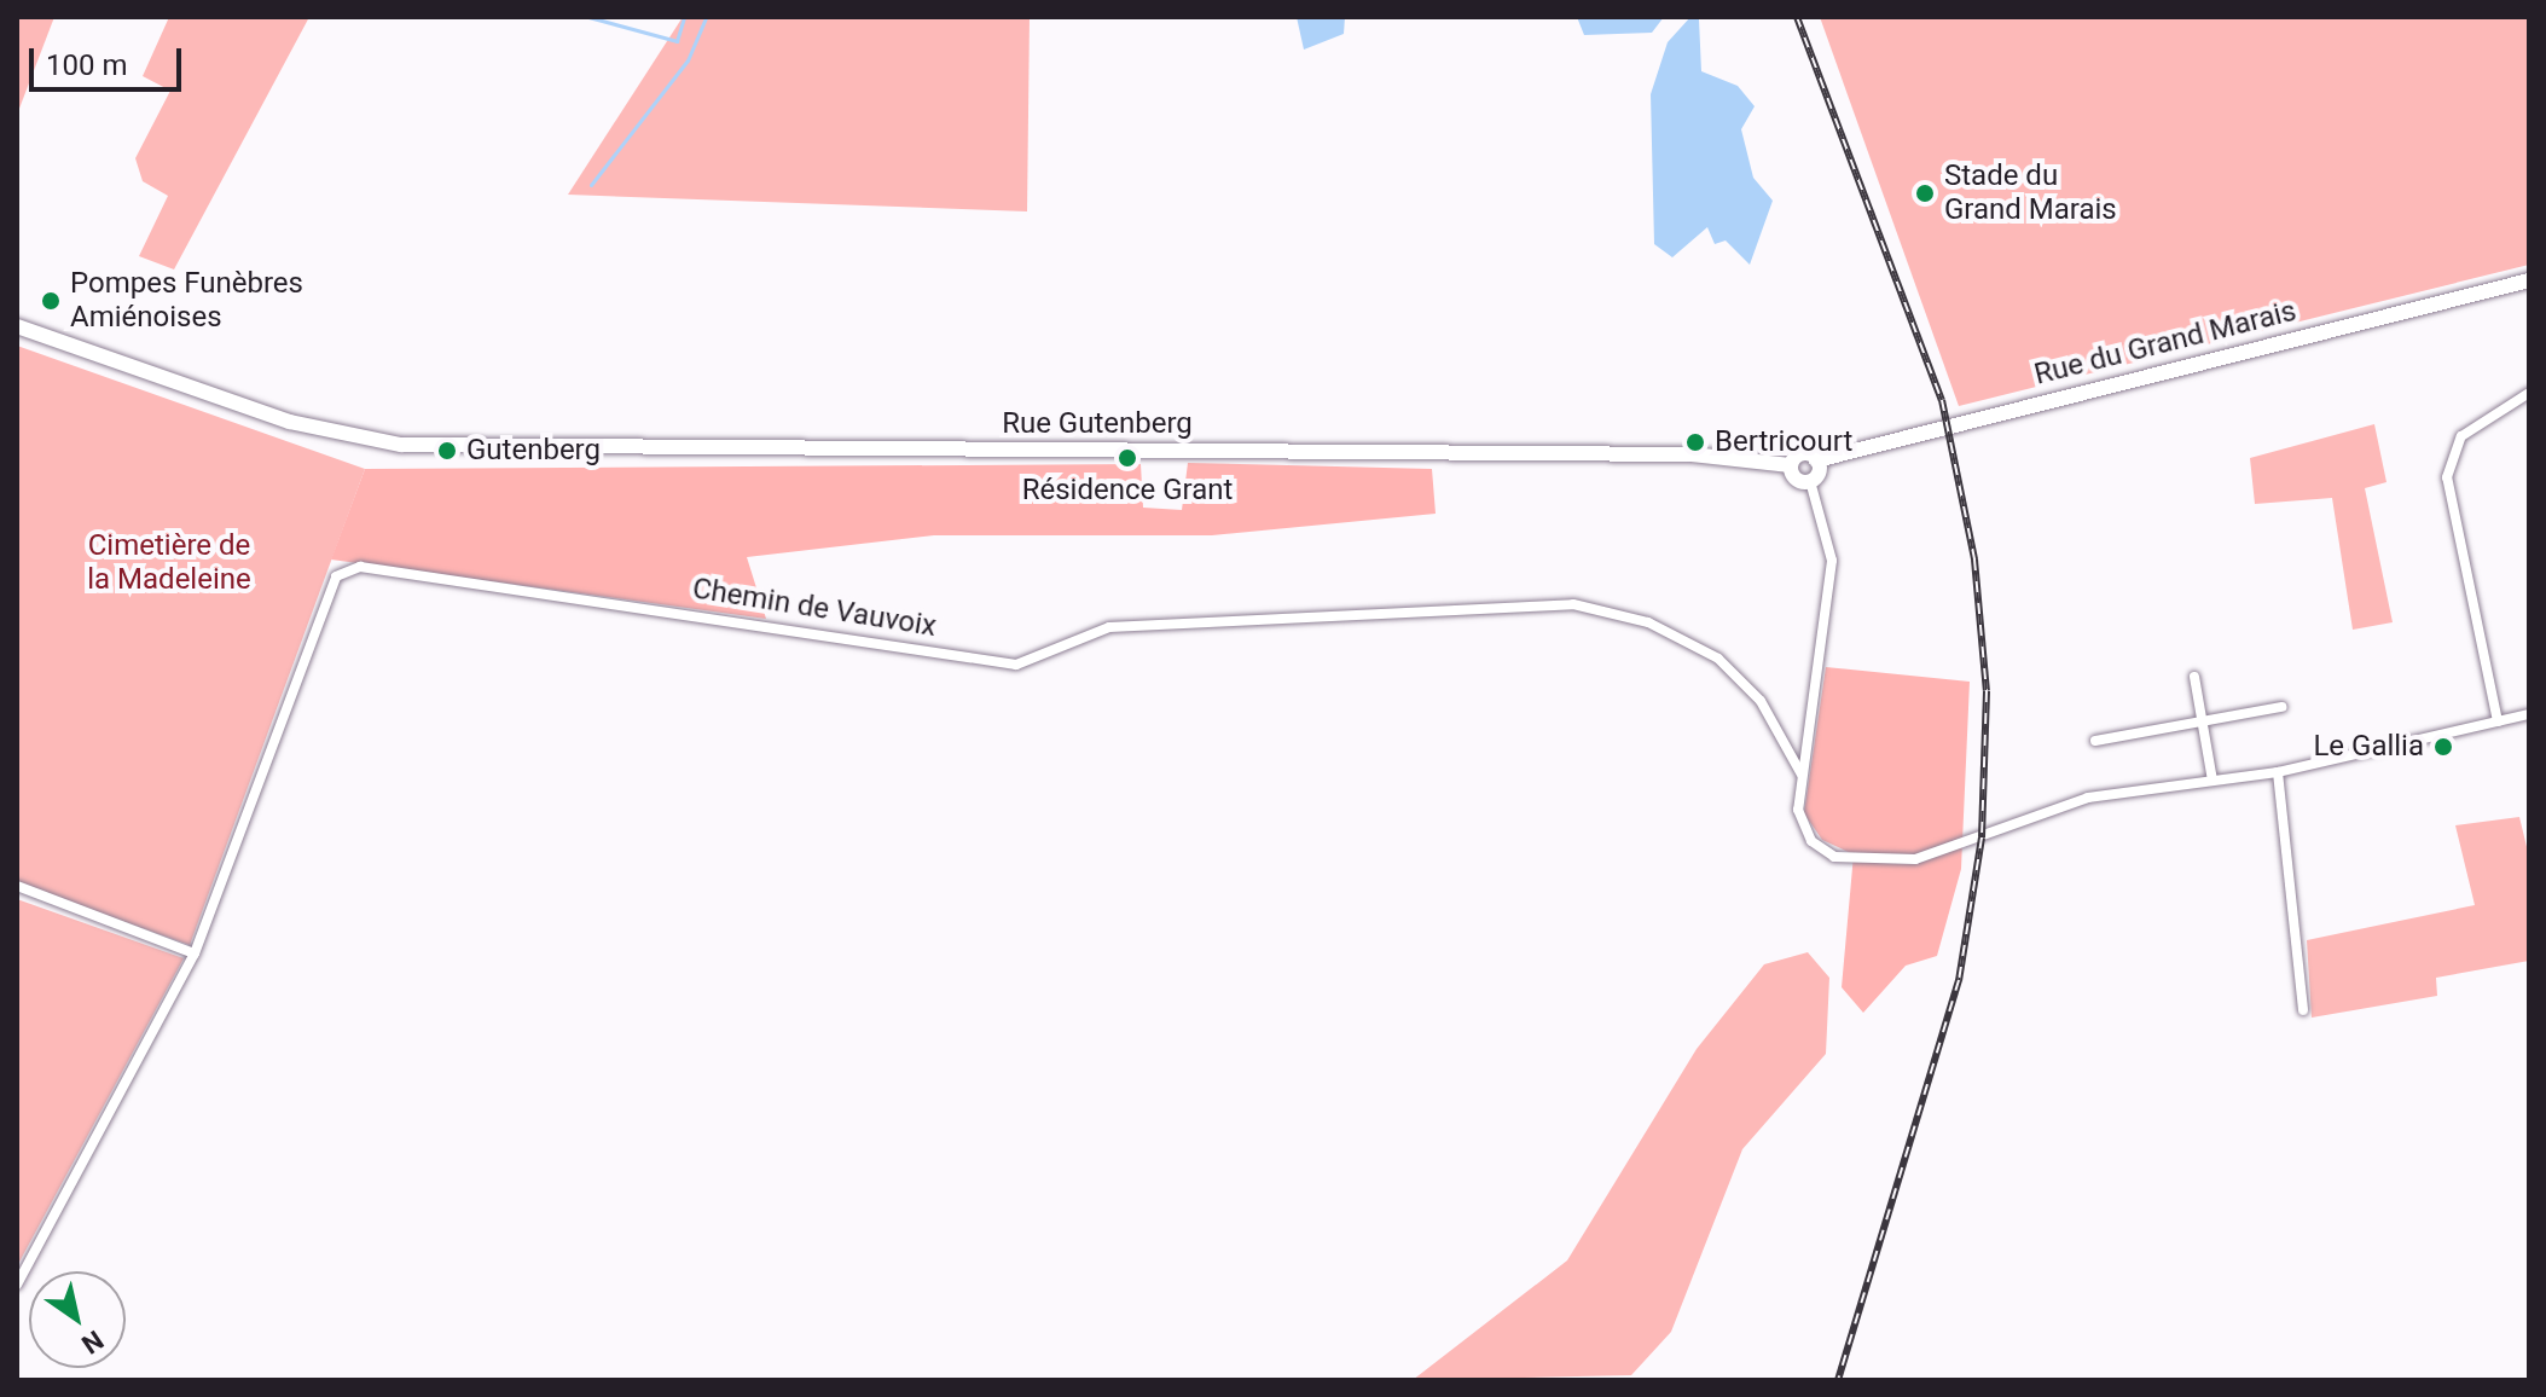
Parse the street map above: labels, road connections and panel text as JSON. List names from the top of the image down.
{
  "streets": {
    "street": ["Rue du Grand Marais", "Rue Gutenberg", "Chemin de Vauvoix"]
  },
  "crossings": [
    ["Rue du Grand Marais", "Rue Gutenberg"]
  ],
  "parks": ["Cimetière de la Madeleine"],
  "places": [
    "Stade du Grand Marais",
    "Pompes Funèbres Amiénoises",
    "Bertricourt",
    "Gutenberg",
    "Résidence Grant",
    "Le Gallia"
  ],
  "scale_bar": "100 m",
  "north": "bottom right"
}
